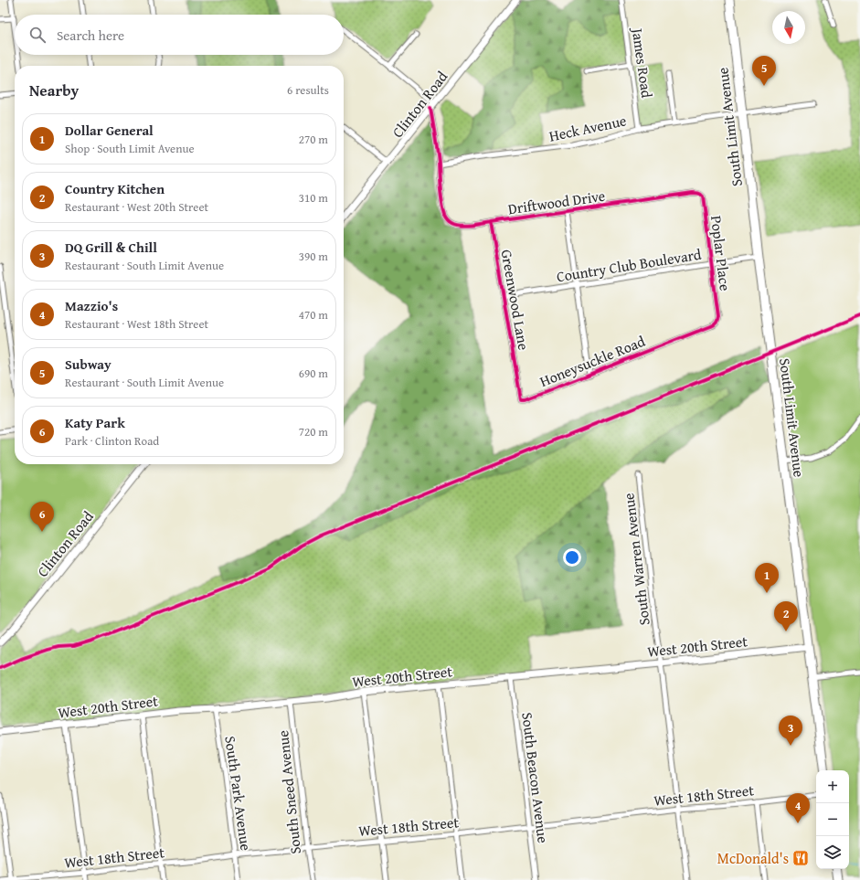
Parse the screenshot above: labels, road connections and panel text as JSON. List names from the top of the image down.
{
  "streets": {
    "highway": ["South Limit Avenue"],
    "street": [
      "James Road",
      "Clinton Road",
      "Heck Avenue",
      "Driftwood Drive",
      "Poplar Place",
      "Country Club Boulevard",
      "Greenwood Lane",
      "Honeysuckle Road",
      "South Warren Avenue",
      "West 20th Street",
      "South Beacon Avenue",
      "South Sneed Avenue",
      "South Park Avenue",
      "West 18th Street"
    ]
  },
  "crossings": [
    ["James Road", "Heck Avenue"],
    ["South Limit Avenue", "Heck Avenue"],
    ["South Limit Avenue", "Country Club Boulevard"],
    ["South Limit Avenue", "West 20th Street"],
    ["Heck Avenue", "Driftwood Drive"],
    ["Driftwood Drive", "Poplar Place"],
    ["Driftwood Drive", "Greenwood Lane"],
    ["Poplar Place", "Country Club Boulevard"],
    ["Poplar Place", "Honeysuckle Road"],
    ["Country Club Boulevard", "Greenwood Lane"],
    ["Greenwood Lane", "Honeysuckle Road"],
    ["South Warren Avenue", "West 20th Street"],
    ["South Warren Avenue", "West 18th Street"],
    ["West 20th Street", "South Beacon Avenue"],
    ["West 20th Street", "South Sneed Avenue"],
    ["West 20th Street", "South Park Avenue"],
    ["South Beacon Avenue", "West 18th Street"],
    ["South Sneed Avenue", "West 18th Street"],
    ["South Park Avenue", "West 18th Street"]
  ],
  "places": {
    "restaurant": ["McDonald's"]
  },
  "north": "bottom",
  "page": {
    "search": "Search here",
    "pins": [
      "5",
      "6",
      "1",
      "2",
      "3",
      "4"
    ],
    "heading": ["Nearby", "6 results"],
    "list": [
      {
        "mark": "1",
        "name": "Dollar General",
        "note": "Shop · South Limit Avenue",
        "value": "270 m"
      },
      {
        "mark": "2",
        "name": "Country Kitchen",
        "note": "Restaurant · West 20th Street",
        "value": "310 m"
      },
      {
        "mark": "3",
        "name": "DQ Grill & Chill",
        "note": "Restaurant · South Limit Avenue",
        "value": "390 m"
      },
      {
        "mark": "4",
        "name": "Mazzio's",
        "note": "Restaurant · West 18th Street",
        "value": "470 m"
      },
      {
        "mark": "5",
        "name": "Subway",
        "note": "Restaurant · South Limit Avenue",
        "value": "690 m"
      },
      {
        "mark": "6",
        "name": "Katy Park",
        "note": "Park · Clinton Road",
        "value": "720 m"
      }
    ],
    "map_buttons": ["+", "−"]
  }
}
